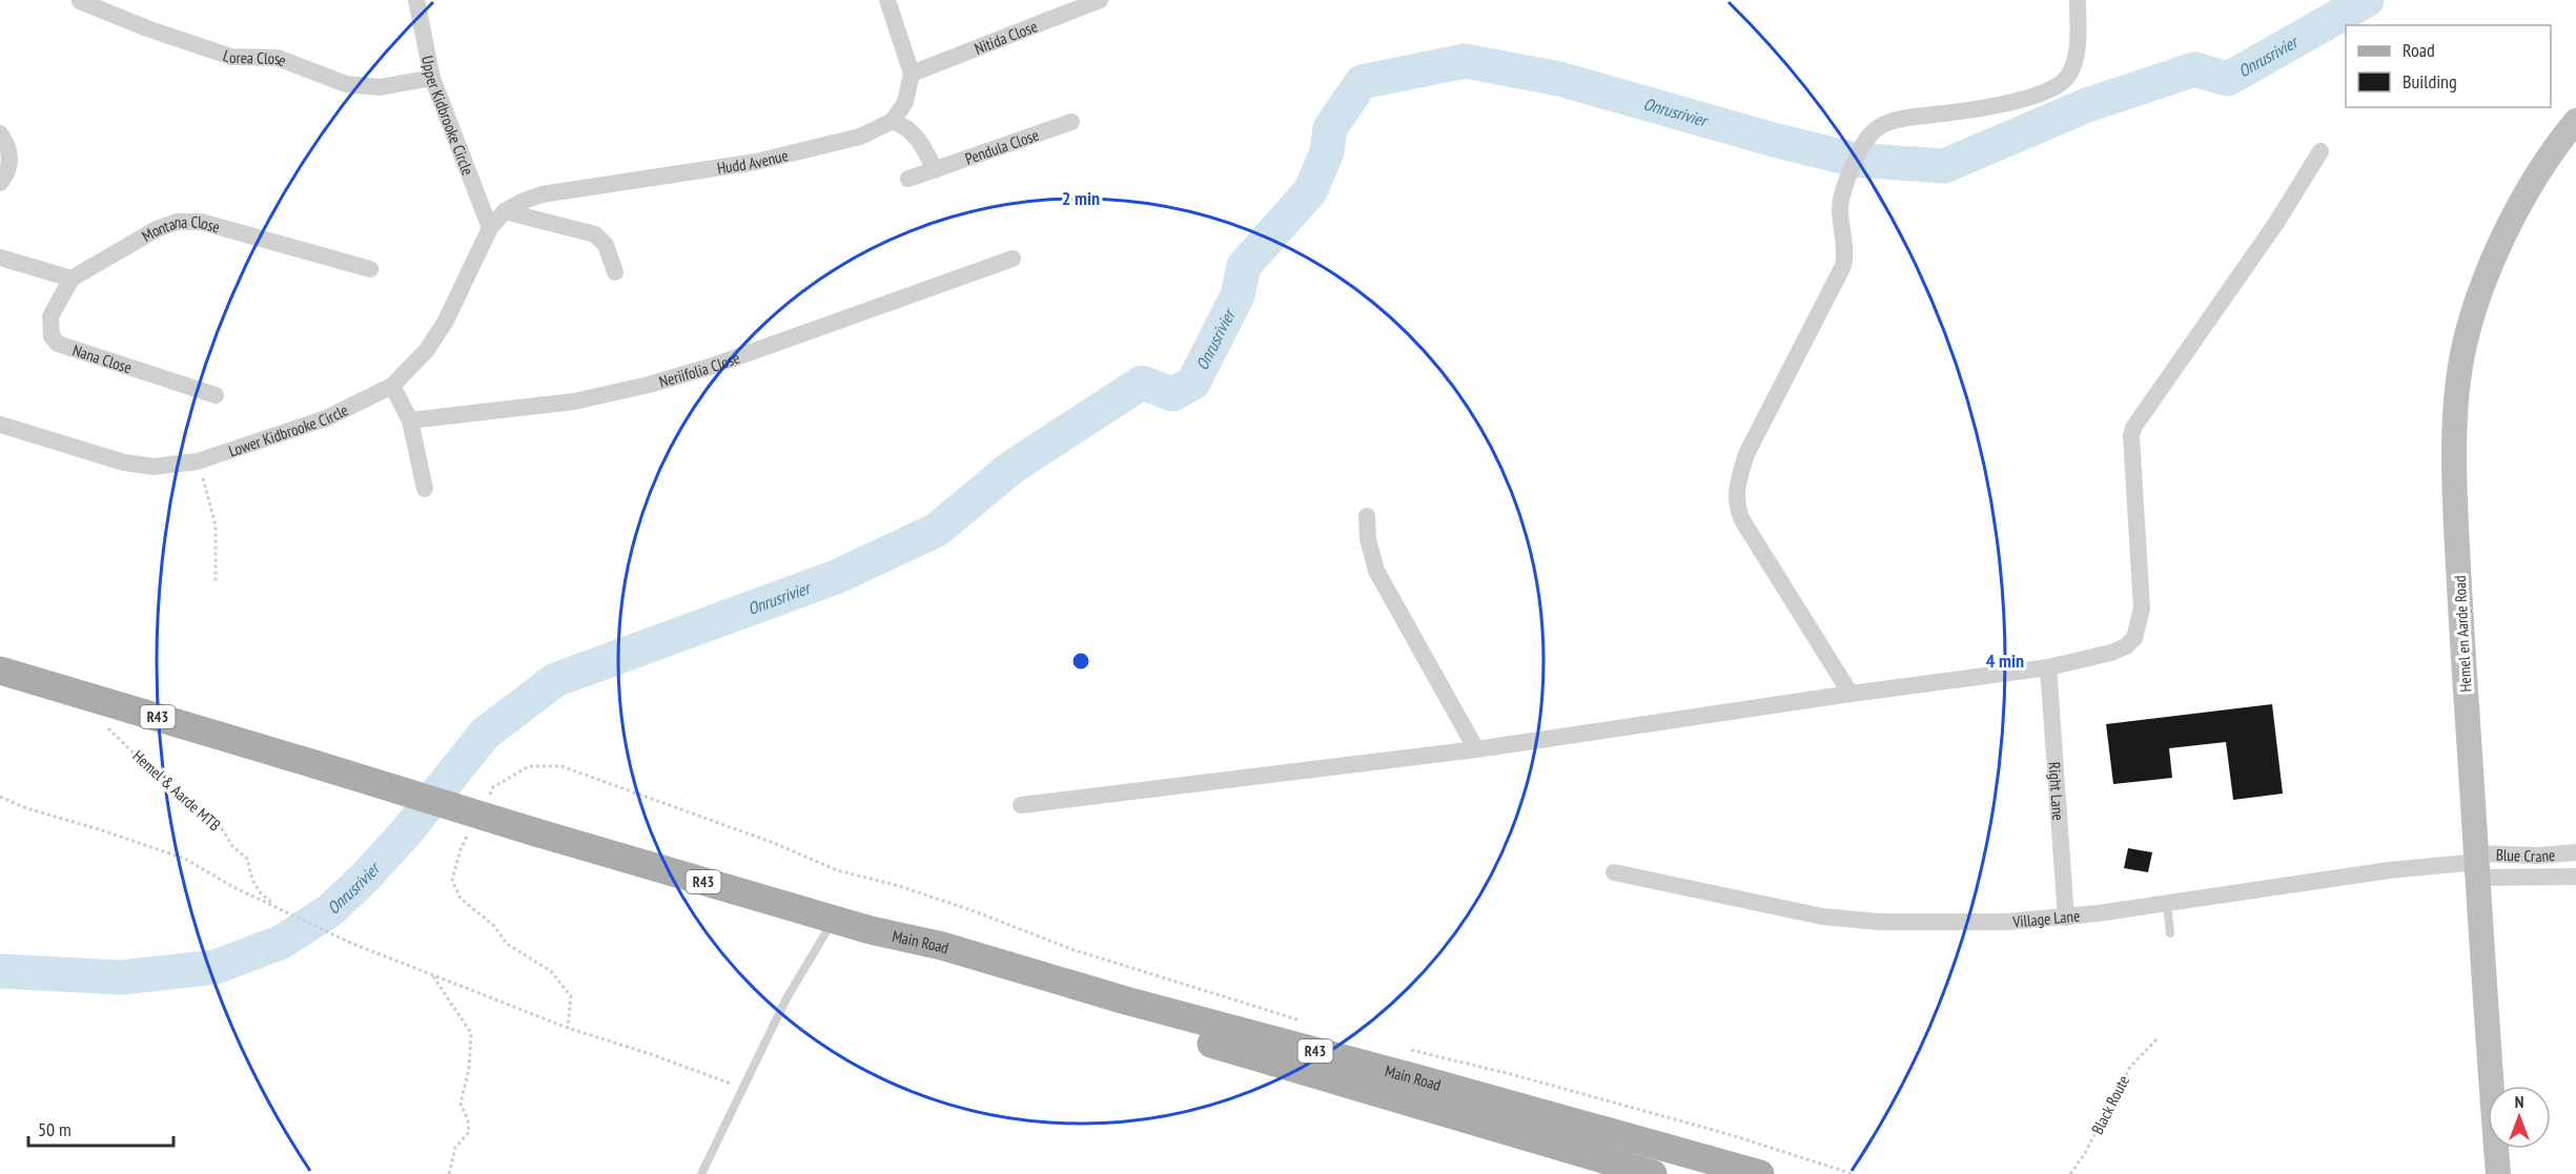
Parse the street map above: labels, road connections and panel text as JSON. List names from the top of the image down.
{
  "streets": {
    "main road": ["Hemel en Aarde Road", "R43", "Main Road"],
    "street": [
      "Nitida Close",
      "Lorea Close",
      "Upper Kidbrooke Circle",
      "Pendula Close",
      "Hudd Avenue",
      "Montana Close",
      "Nana Close",
      "Neriifolia Close",
      "Lower Kidbrooke Circle",
      "Right Lane",
      "Blue Crane",
      "Village Lane"
    ],
    "path": ["Hemel & Aarde MTB", "Black Route"]
  },
  "crossings": [
    ["Lorea Close", "Upper Kidbrooke Circle"],
    ["Upper Kidbrooke Circle", "Hudd Avenue"],
    ["Upper Kidbrooke Circle", "Lower Kidbrooke Circle"],
    ["Hudd Avenue", "Lower Kidbrooke Circle"],
    ["Montana Close", "Nana Close"],
    ["Hemel en Aarde Road", "Blue Crane"],
    ["Hemel en Aarde Road", "Village Lane"],
    ["R43", "Main Road"],
    ["Right Lane", "Village Lane"],
    ["Blue Crane", "Village Lane"]
  ],
  "water": ["Onrusrivier"],
  "legend": ["Road", "Building"],
  "scale_bar": "50 m",
  "north": "top",
  "rings": ["2 min", "4 min"]
}
